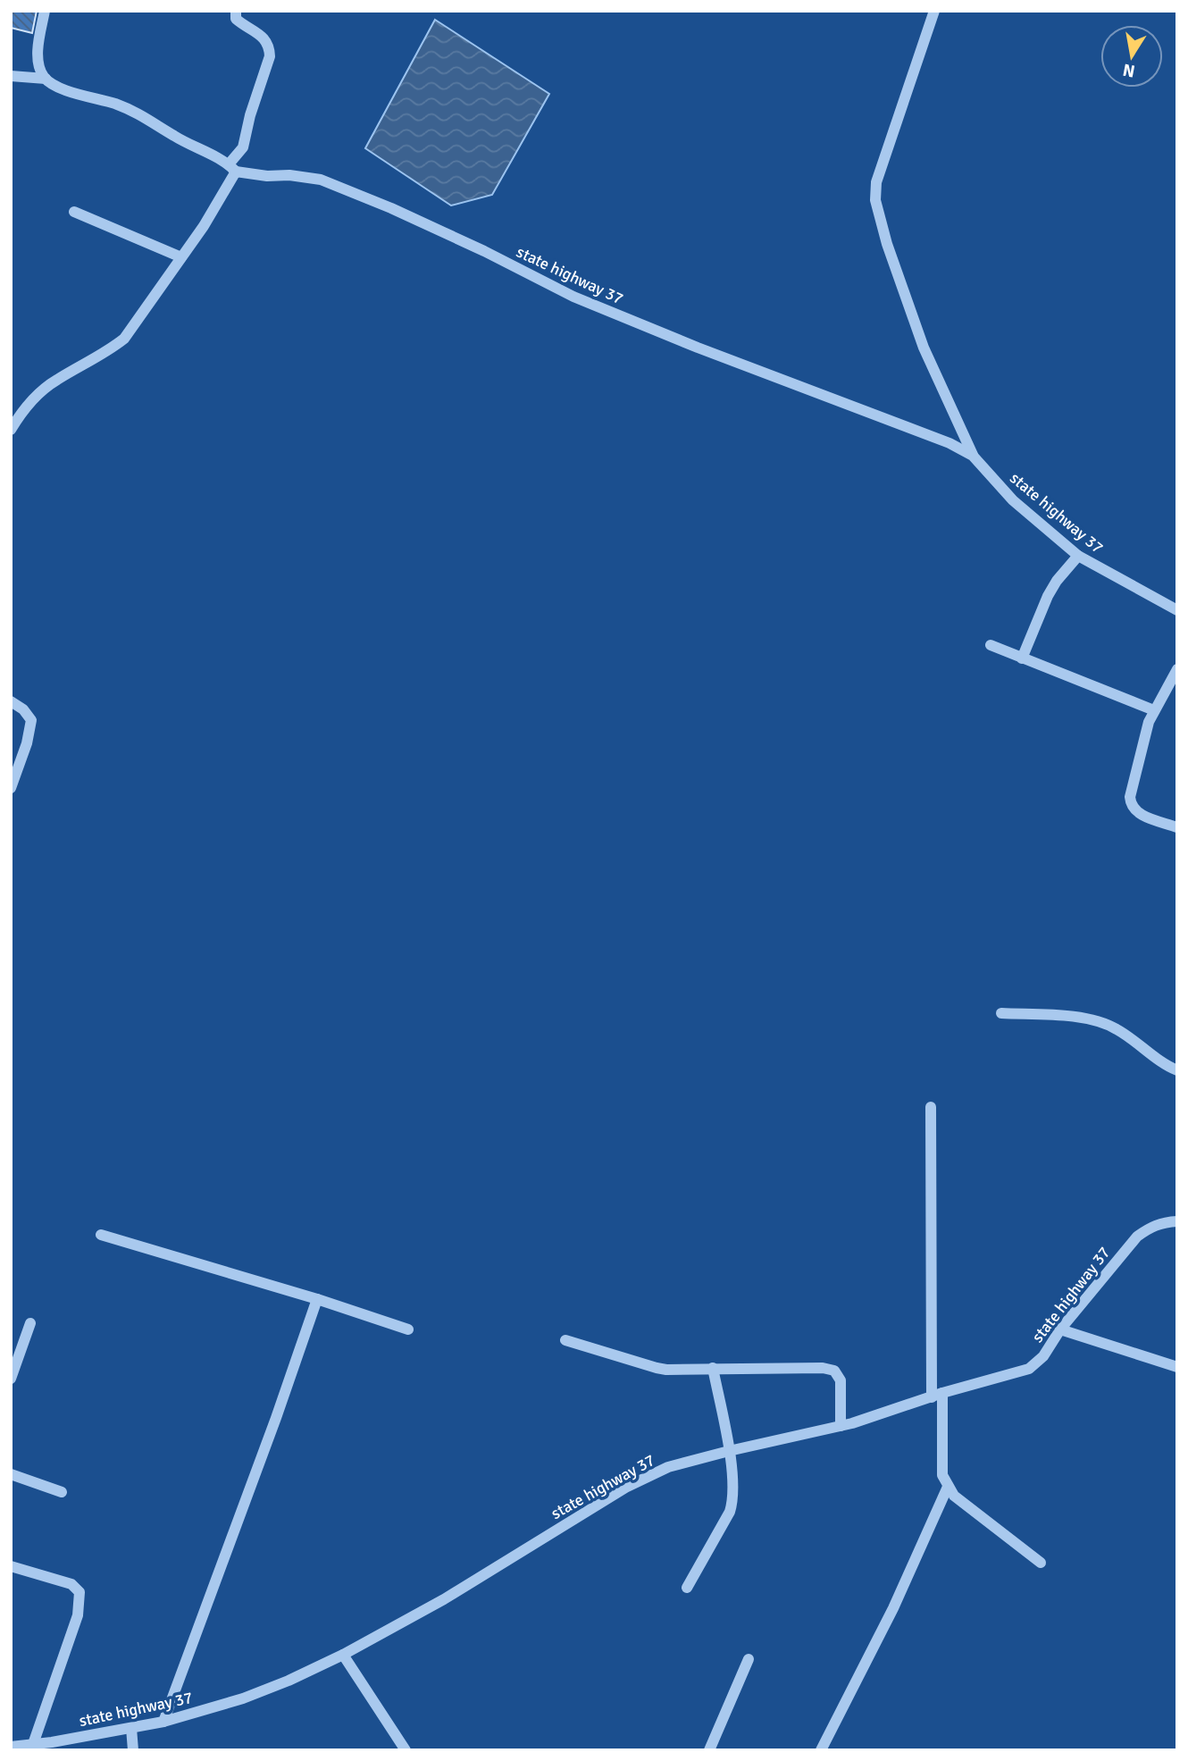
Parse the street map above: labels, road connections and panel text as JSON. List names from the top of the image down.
{
  "streets": {
    "street": ["state highway 37"]
  },
  "north": "bottom"
}
